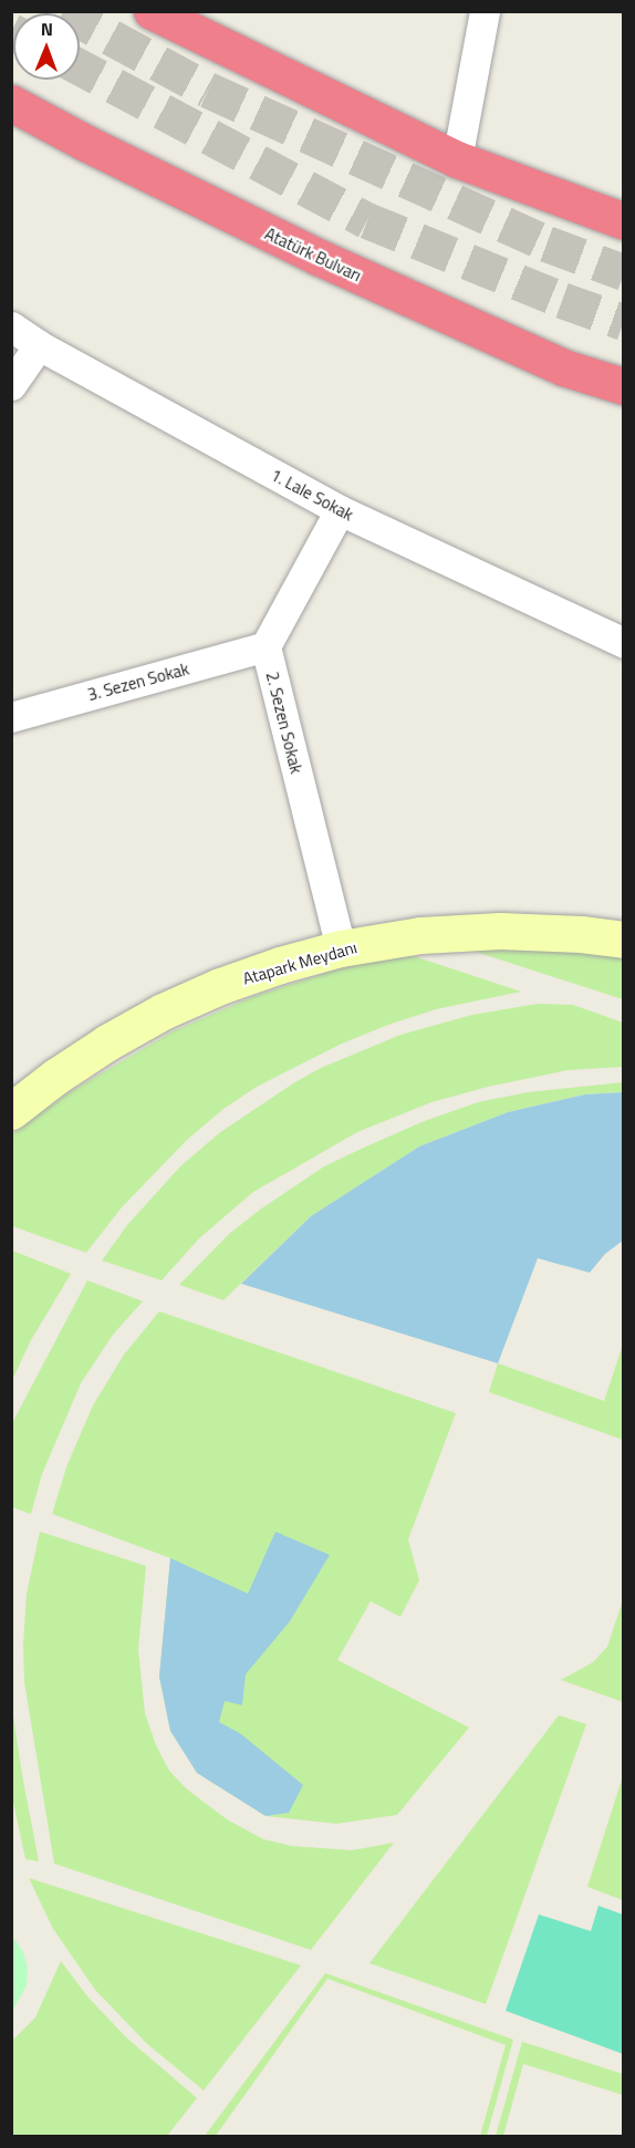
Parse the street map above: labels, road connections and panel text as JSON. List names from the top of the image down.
{
  "streets": {
    "highway": ["Atatürk Bulvarı"],
    "main road": ["Atapark Meydanı"],
    "street": ["1. Lale Sokak", "3. Sezen Sokak", "2. Sezen Sokak"]
  },
  "crossings": [
    ["3. Sezen Sokak", "2. Sezen Sokak"],
    ["2. Sezen Sokak", "Atapark Meydanı"]
  ],
  "north": "top"
}
